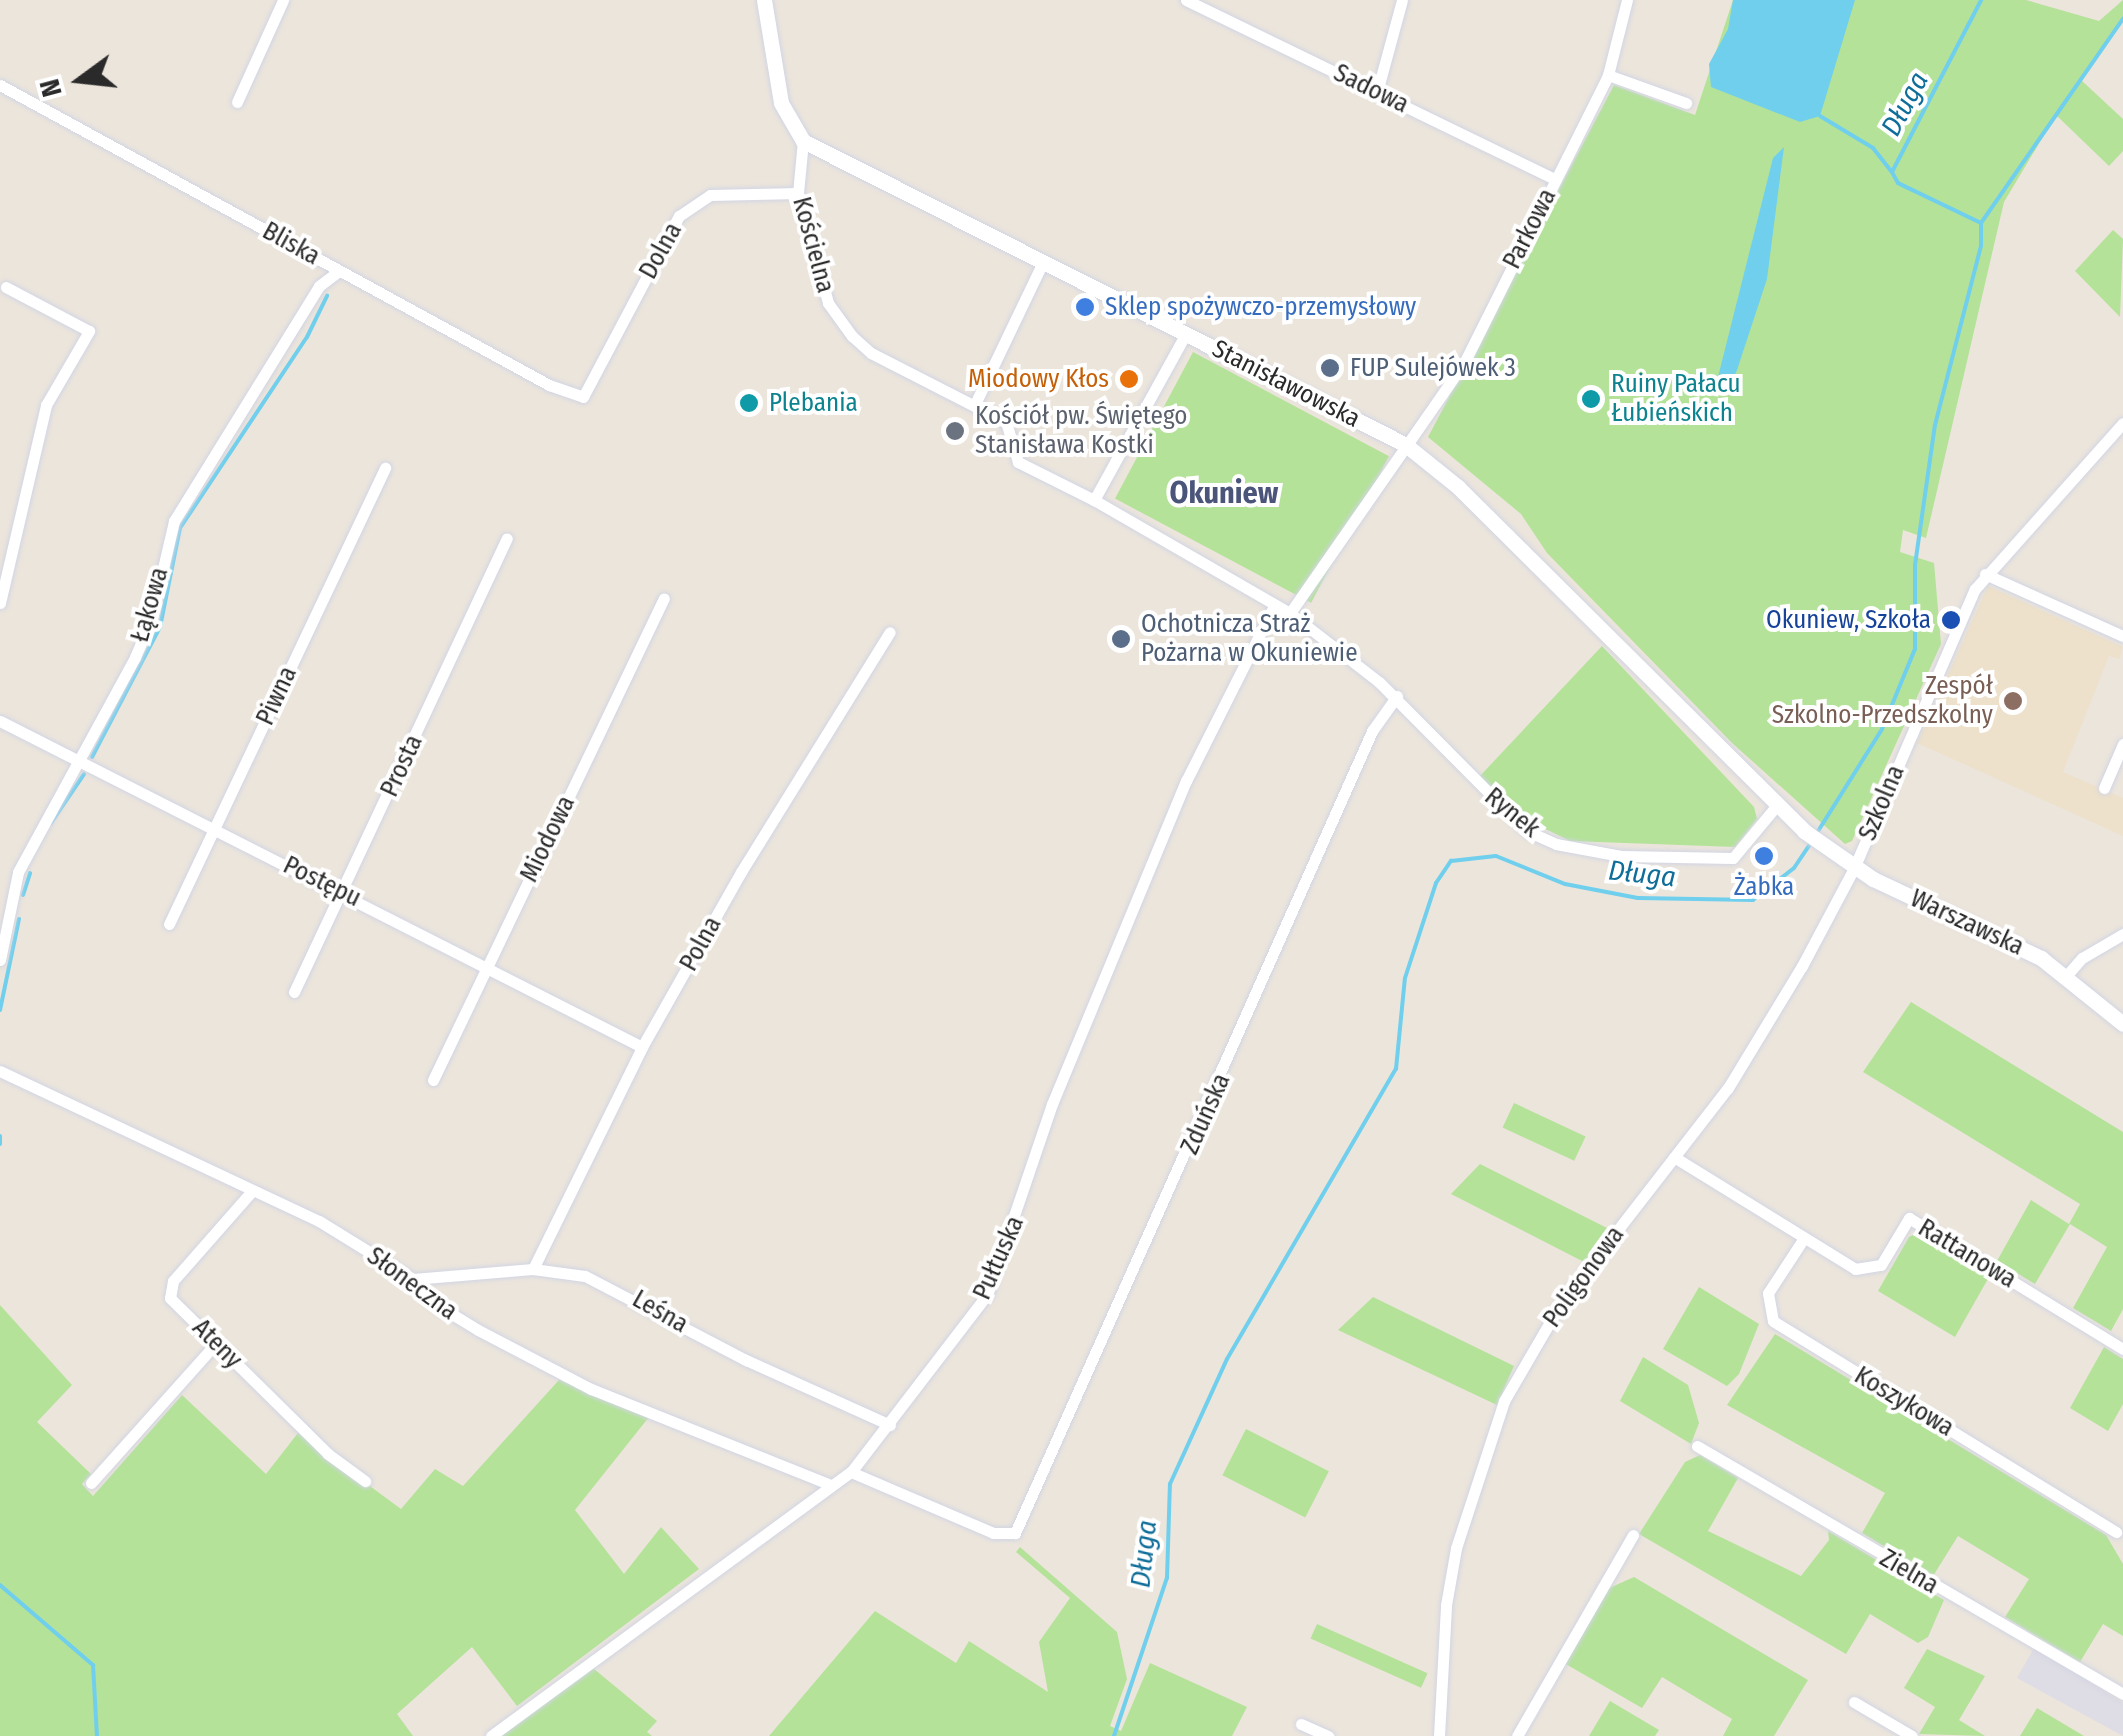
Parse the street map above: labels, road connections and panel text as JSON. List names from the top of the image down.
{
  "streets": {
    "main road": ["Stanisławowska", "Warszawska"],
    "street": [
      "Sadowa",
      "Parkowa",
      "Bliska",
      "Kościelna",
      "Dolna",
      "Łąkowa",
      "Piwna",
      "Prosta",
      "Szkolna",
      "Rynek",
      "Miodowa",
      "Postępu",
      "Polna",
      "Zduńska",
      "Rattanowa",
      "Pułtuska",
      "Poligonowa",
      "Słoneczna",
      "Leśna",
      "Ateny",
      "Koszykowa",
      "Zielna"
    ]
  },
  "crossings": [
    ["Sadowa", "Parkowa"],
    ["Parkowa", "Stanisławowska"],
    ["Bliska", "Dolna"],
    ["Bliska", "Łąkowa"],
    ["Kościelna", "Dolna"],
    ["Kościelna", "Stanisławowska"],
    ["Kościelna", "Rynek"],
    ["Stanisławowska", "Rynek"],
    ["Stanisławowska", "Warszawska"],
    ["Łąkowa", "Postępu"],
    ["Piwna", "Postępu"],
    ["Prosta", "Postępu"],
    ["Szkolna", "Warszawska"],
    ["Szkolna", "Poligonowa"],
    ["Rynek", "Zduńska"],
    ["Rynek", "Pułtuska"],
    ["Miodowa", "Postępu"],
    ["Postępu", "Polna"],
    ["Warszawska", "Poligonowa"],
    ["Polna", "Leśna"],
    ["Zduńska", "Pułtuska"],
    ["Rattanowa", "Poligonowa"],
    ["Rattanowa", "Koszykowa"],
    ["Pułtuska", "Słoneczna"],
    ["Pułtuska", "Leśna"],
    ["Słoneczna", "Leśna"],
    ["Słoneczna", "Ateny"]
  ],
  "districts": ["Okuniew"],
  "water": ["Długa"],
  "places": [
    "Sklep spożywczo-przemysłowy",
    "FUP Sulejówek 3",
    "Miodowy Kłos",
    "Ruiny Pałacu Łubieńskich",
    "Plebania",
    "Kościół pw. Świętego Stanisława Kostki",
    "Okuniew, Szkoła",
    "Ochotnicza Straż Pożarna w Okuniewie",
    "Zespół Szkolno-Przedszkolny",
    "Żabka"
  ],
  "north": "left"
}
